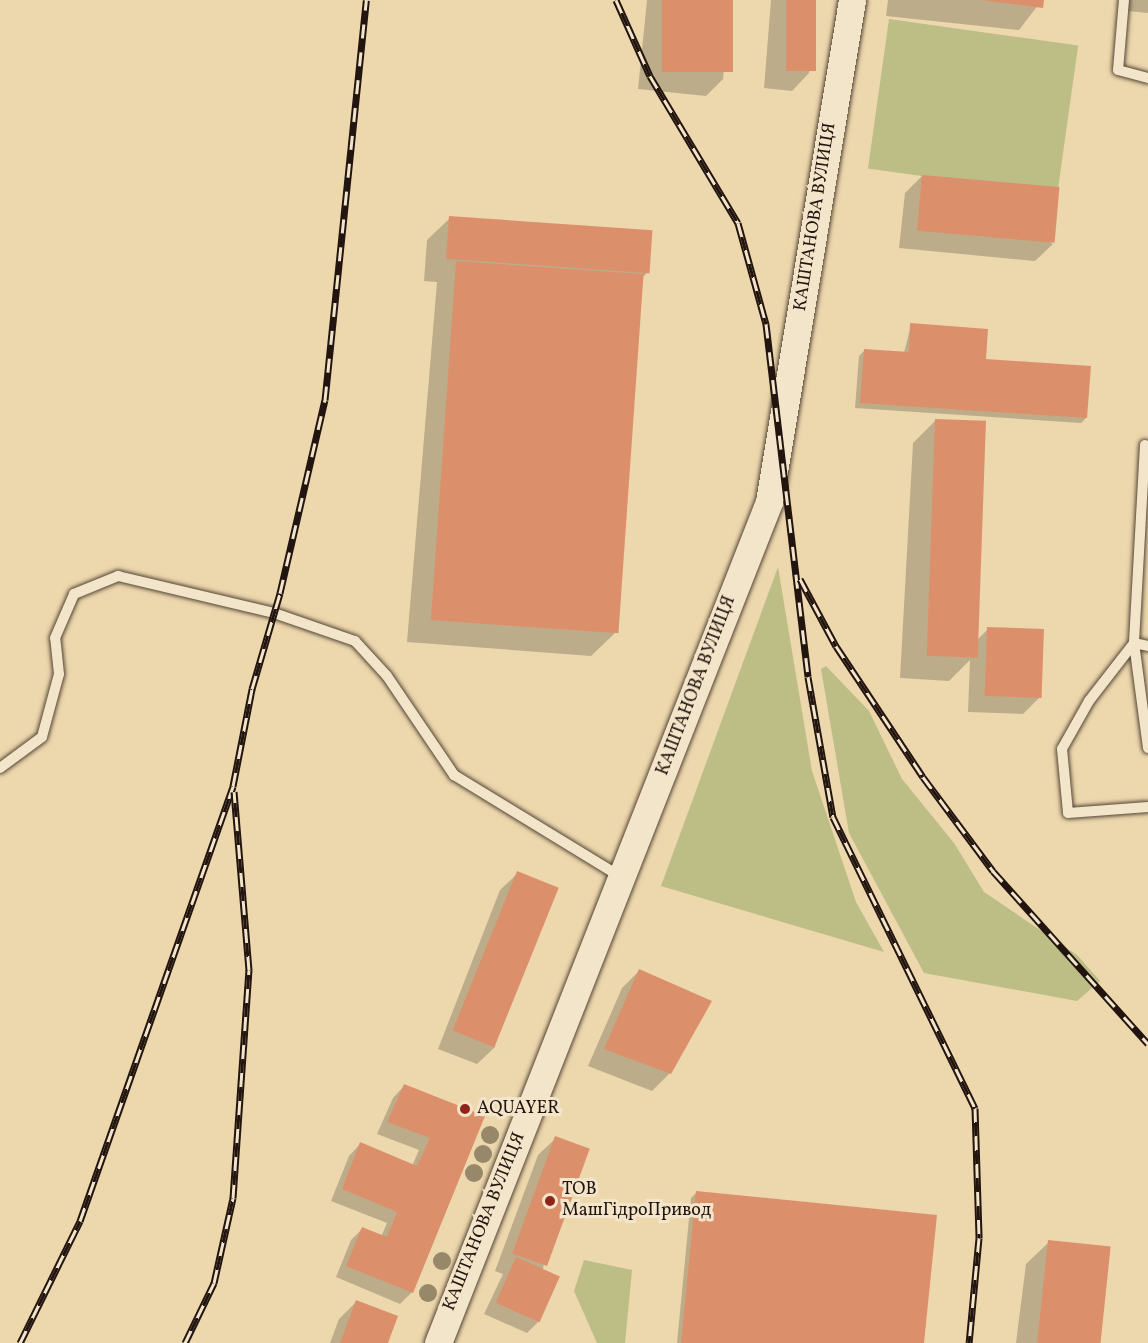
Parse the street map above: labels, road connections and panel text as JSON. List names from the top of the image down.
{
  "streets": {
    "street": ["КАШТАНОВА ВУЛИЦЯ"]
  },
  "places": ["AQUAYER", "ТОВ МашГідроПривод"]
}
